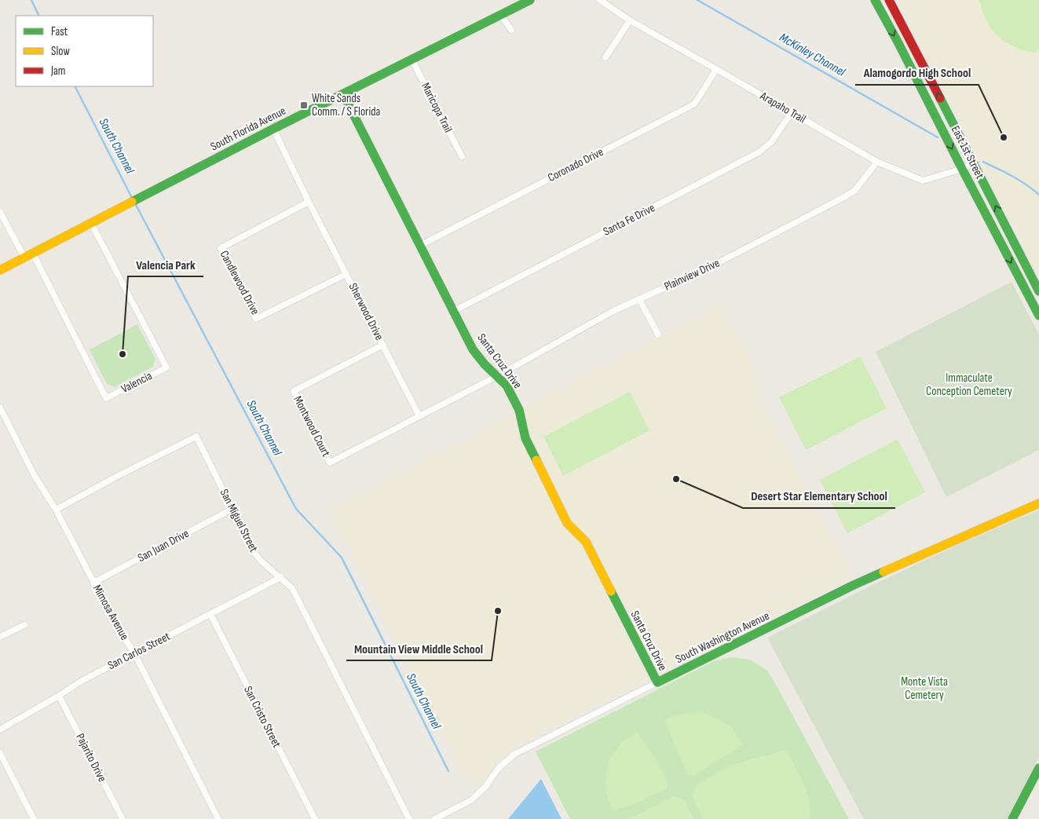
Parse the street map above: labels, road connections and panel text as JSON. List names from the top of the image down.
{
  "streets": {
    "main road": [
      "South Florida Avenue",
      "East 1st Street",
      "Santa Cruz Drive",
      "South Washington Avenue"
    ],
    "street": [
      "Maricopa Trail",
      "Arapaho Trail",
      "Coronado Drive",
      "Santa Fe Drive",
      "Plainview Drive",
      "Candlewood Drive",
      "Sherwood Drive",
      "Valencia",
      "Montwood Court",
      "San Miguel Street",
      "San Juan Drive",
      "Mimosa Avenue",
      "San Carlos Street",
      "San Cristo Street",
      "Pajarito Drive"
    ]
  },
  "crossings": [
    ["Maricopa Trail", "South Florida Avenue"],
    ["Arapaho Trail", "East 1st Street"],
    ["Arapaho Trail", "Coronado Drive"],
    ["Arapaho Trail", "Santa Fe Drive"],
    ["Arapaho Trail", "Plainview Drive"],
    ["South Florida Avenue", "Sherwood Drive"],
    ["South Florida Avenue", "Santa Cruz Drive"],
    ["South Florida Avenue", "Valencia"],
    ["Coronado Drive", "Santa Cruz Drive"],
    ["Santa Fe Drive", "Santa Cruz Drive"],
    ["Plainview Drive", "Santa Cruz Drive"],
    ["Candlewood Drive", "Sherwood Drive"],
    ["Sherwood Drive", "Montwood Court"],
    ["Santa Cruz Drive", "South Washington Avenue"],
    ["San Miguel Street", "San Juan Drive"],
    ["San Miguel Street", "Mimosa Avenue"],
    ["San Miguel Street", "San Carlos Street"],
    ["San Juan Drive", "Mimosa Avenue"],
    ["Mimosa Avenue", "San Carlos Street"],
    ["San Carlos Street", "San Cristo Street"],
    ["San Carlos Street", "Pajarito Drive"]
  ],
  "water": ["McKinley Channel", "South Channel"],
  "parks": ["Immaculate Conception Cemetery", "Monte Vista Cemetery"],
  "places": {
    "transit": ["White Sands Comm. / S Florida"],
    "other": [
      "Alamogordo High School",
      "Valencia Park",
      "Desert Star Elementary School",
      "Mountain View Middle School"
    ]
  },
  "legend": ["Fast", "Slow", "Jam"]
}
